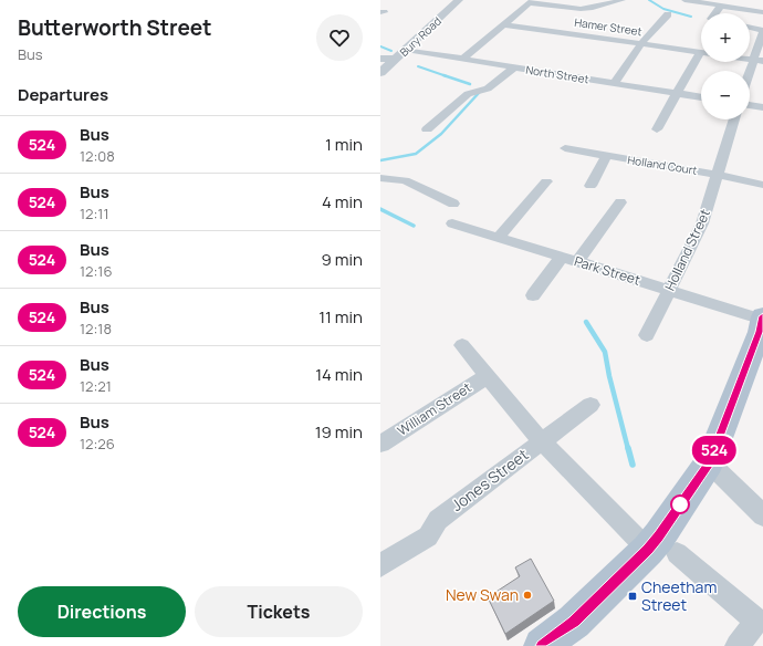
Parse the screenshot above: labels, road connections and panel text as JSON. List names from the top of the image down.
{
  "streets": {
    "street": [
      "Hamer Street",
      "Bury Road",
      "North Street",
      "Holland Court",
      "Holland Street",
      "Park Street",
      "William Street",
      "Jones Street"
    ]
  },
  "crossings": [
    ["Bury Road", "North Street"],
    ["Holland Court", "Holland Street"],
    ["Holland Street", "Park Street"]
  ],
  "places": {
    "other": ["New Swan"],
    "transit": ["Cheetham Street"]
  },
  "lines": ["bus line 524"],
  "page": {
    "heading": [
      ["Butterworth Street", "Bus"],
      "Departures"
    ],
    "on_map": "524",
    "map_buttons": ["+", "−"],
    "list": [
      {
        "mark": "524",
        "name": "Bus",
        "note": "12:08",
        "value": "1 min"
      },
      {
        "mark": "524",
        "name": "Bus",
        "note": "12:11",
        "value": "4 min"
      },
      {
        "mark": "524",
        "name": "Bus",
        "note": "12:16",
        "value": "9 min"
      },
      {
        "mark": "524",
        "name": "Bus",
        "note": "12:18",
        "value": "11 min"
      },
      {
        "mark": "524",
        "name": "Bus",
        "note": "12:21",
        "value": "14 min"
      },
      {
        "mark": "524",
        "name": "Bus",
        "note": "12:26",
        "value": "19 min"
      }
    ],
    "buttons": ["Directions", "Tickets"]
  }
}
